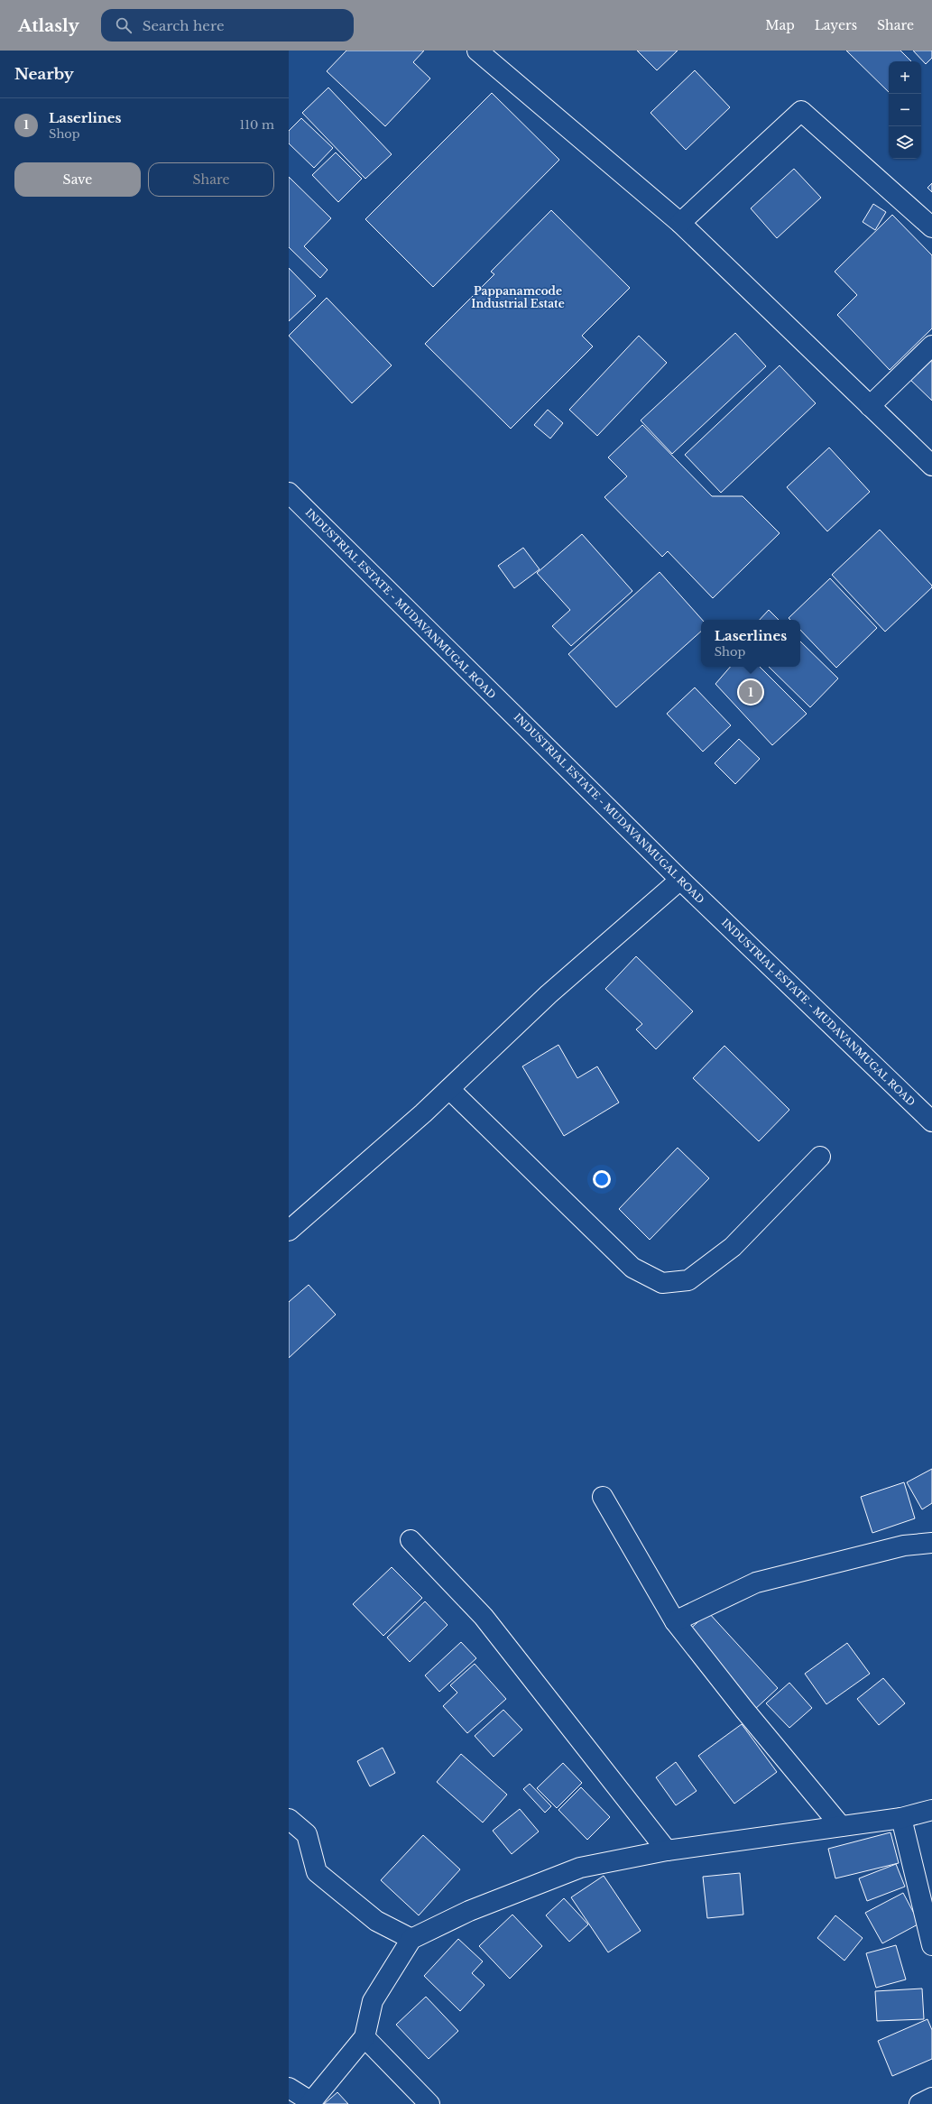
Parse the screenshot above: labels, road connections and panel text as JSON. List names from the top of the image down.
{
  "streets": {
    "street": ["INDUSTRIAL ESTATE - MUDAVANMUGAL ROAD"]
  },
  "districts": ["Pappanamcode Industrial Estate"],
  "page": {
    "header": "Atlasly",
    "search": "Search here",
    "nav": ["Map", "Layers", "Share"],
    "heading": "Nearby",
    "map_buttons": ["+", "−"],
    "list": [
      {
        "mark": "1",
        "name": "Laserlines",
        "note": "Shop",
        "value": "110 m"
      }
    ],
    "buttons": ["Save", "Share"],
    "popup": ["Laserlines", "Shop"],
    "pins": "1"
  }
}
